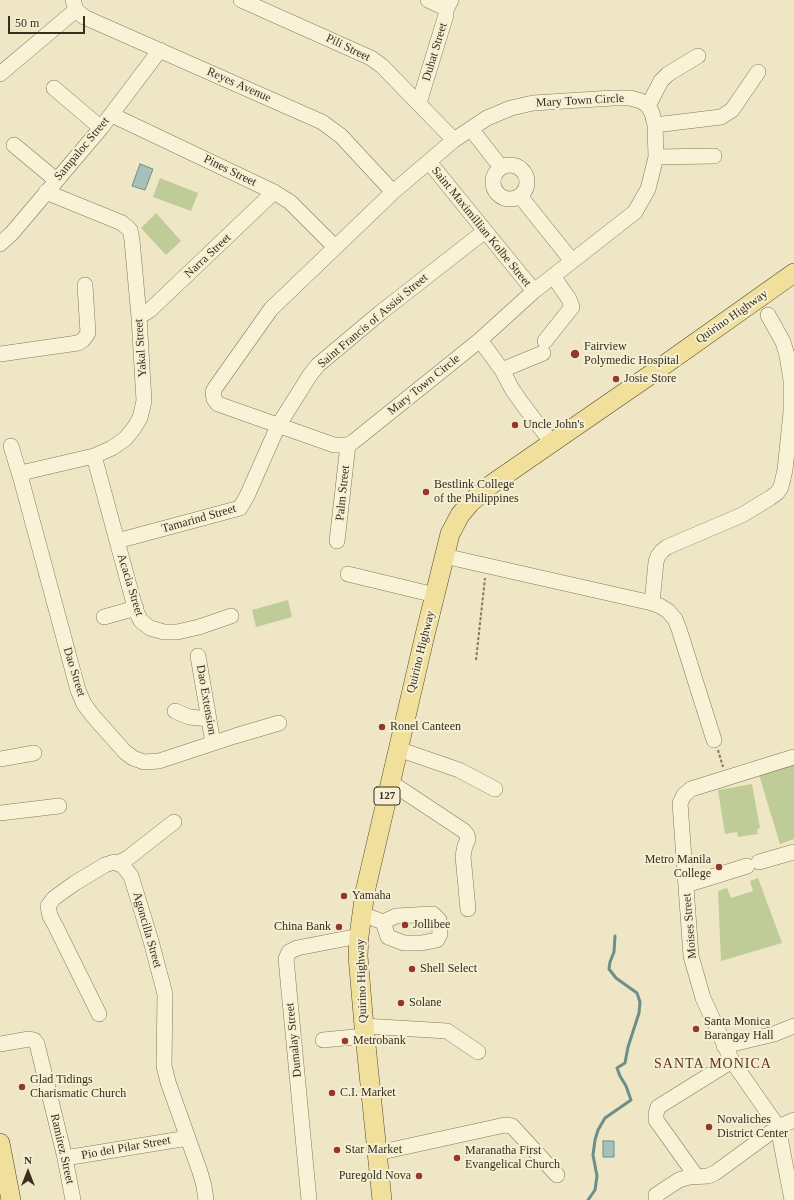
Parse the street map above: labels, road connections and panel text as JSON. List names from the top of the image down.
{
  "streets": {
    "main road": ["Quirino Highway", "127"],
    "street": [
      "Pili Street",
      "Duhat Street",
      "Reyes Avenue",
      "Mary Town Circle",
      "Sampaloc Street",
      "Pines Street",
      "Saint Maximillian Kolbe Street",
      "Narra Street",
      "Saint Francis of Assisi Street",
      "Yakal Street",
      "Palm Street",
      "Tamarind Street",
      "Acacia Street",
      "Dao Street",
      "Dao Extension",
      "Moises Street",
      "Agoncilla Street",
      "Dumalay Street",
      "Pio del Pilar Street",
      "Ramirez Street"
    ]
  },
  "crossings": [
    ["Pili Street", "Duhat Street"],
    ["Pili Street", "Mary Town Circle"],
    ["Reyes Avenue", "Mary Town Circle"],
    ["Reyes Avenue", "Sampaloc Street"],
    ["Mary Town Circle", "Pines Street"],
    ["Mary Town Circle", "Saint Maximillian Kolbe Street"],
    ["Mary Town Circle", "Saint Francis of Assisi Street"],
    ["Mary Town Circle", "Palm Street"],
    ["Mary Town Circle", "Tamarind Street"],
    ["Sampaloc Street", "Pines Street"],
    ["Sampaloc Street", "Yakal Street"],
    ["Pines Street", "Narra Street"],
    ["Saint Maximillian Kolbe Street", "Saint Francis of Assisi Street"],
    ["Narra Street", "Yakal Street"],
    ["Quirino Highway", "Dumalay Street"],
    ["Saint Francis of Assisi Street", "Tamarind Street"],
    ["Yakal Street", "Acacia Street"],
    ["Yakal Street", "Dao Street"],
    ["Tamarind Street", "Acacia Street"],
    ["Dao Street", "Dao Extension"],
    ["Agoncilla Street", "Pio del Pilar Street"],
    ["Pio del Pilar Street", "Ramirez Street"]
  ],
  "districts": ["SANTA MONICA"],
  "places": [
    "Fairview Polymedic Hospital",
    "Josie Store",
    "Uncle John's",
    "Bestlink College of the Philippines",
    "Ronel Canteen",
    "Metro Manila College",
    "Yamaha",
    "Jollibee",
    "China Bank",
    "Shell Select",
    "Solane",
    "Santa Monica Barangay Hall",
    "Metrobank",
    "Glad Tidings Charismatic Church",
    "C.I. Market",
    "Novaliches District Center",
    "Star Market",
    "Maranatha First Evangelical Church",
    "Puregold Nova"
  ],
  "scale_bar": "50 m",
  "north": "top"
}
